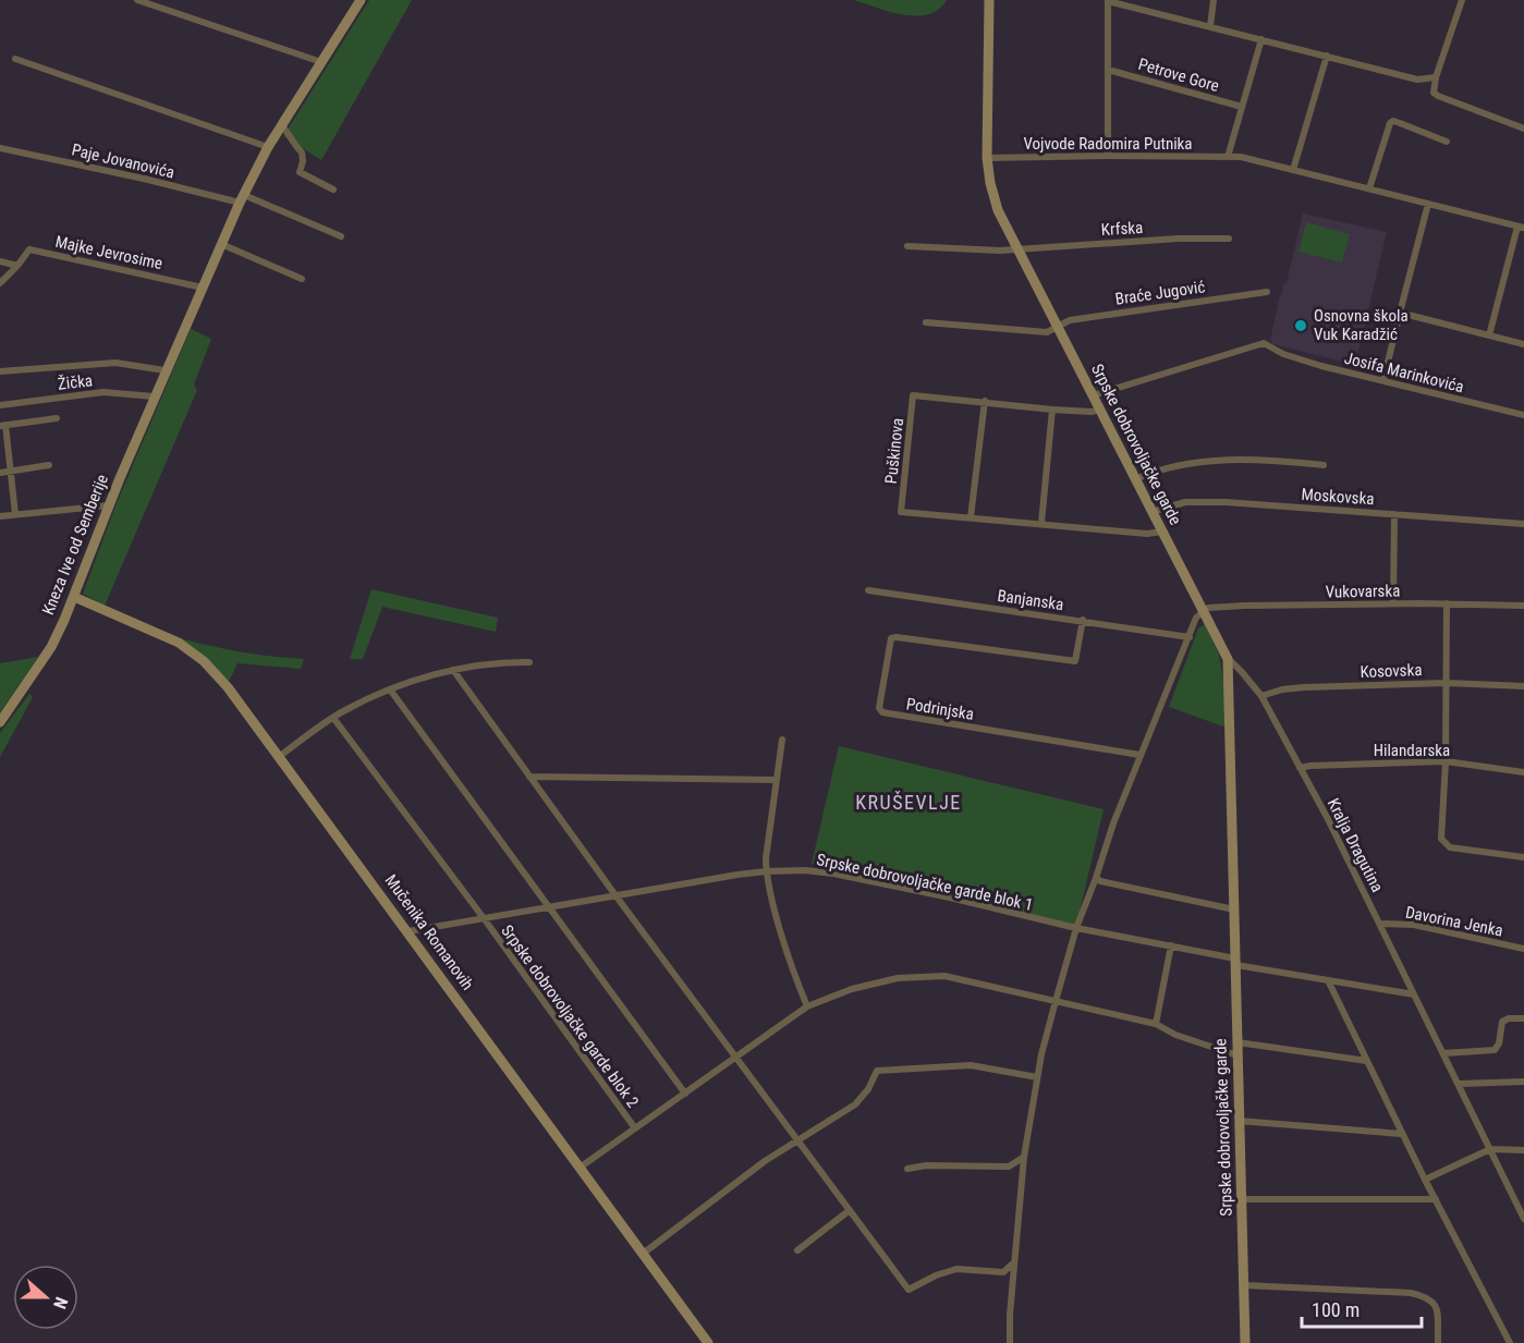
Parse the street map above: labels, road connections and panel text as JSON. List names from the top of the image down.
{
  "streets": {
    "street": [
      "Petrove Gore",
      "Vojvode Radomira Putnika",
      "Paje Jovanovića",
      "Krfska",
      "Majke Jevrosime",
      "Braće Jugović",
      "Josifa Marinkovića",
      "Žička",
      "Srpske dobrovoljačke garde",
      "Puškinova",
      "Moskovska",
      "Kneza Ive od Semberije",
      "Vukovarska",
      "Banjanska",
      "Kosovska",
      "Podrinjska",
      "Hilandarska",
      "Kralja Dragutina",
      "Srpske dobrovoljačke garde blok 1",
      "Davorina Jenka",
      "Mučenika Romanovih",
      "Srpske dobrovoljačke garde blok 2"
    ]
  },
  "crossings": [
    ["Vojvode Radomira Putnika", "Srpske dobrovoljačke garde"],
    ["Paje Jovanovića", "Kneza Ive od Semberije"],
    ["Krfska", "Srpske dobrovoljačke garde"],
    ["Majke Jevrosime", "Kneza Ive od Semberije"],
    ["Braće Jugović", "Srpske dobrovoljačke garde"],
    ["Josifa Marinkovića", "Srpske dobrovoljačke garde"],
    ["Žička", "Kneza Ive od Semberije"],
    ["Srpske dobrovoljačke garde", "Puškinova"],
    ["Srpske dobrovoljačke garde", "Moskovska"],
    ["Srpske dobrovoljačke garde", "Vukovarska"],
    ["Srpske dobrovoljačke garde", "Kralja Dragutina"],
    ["Srpske dobrovoljačke garde", "Srpske dobrovoljačke garde blok 1"],
    ["Srpske dobrovoljačke garde", "Srpske dobrovoljačke garde blok 2"],
    ["Kneza Ive od Semberije", "Mučenika Romanovih"],
    ["Banjanska", "Podrinjska"],
    ["Kosovska", "Kralja Dragutina"],
    ["Hilandarska", "Kralja Dragutina"],
    ["Kralja Dragutina", "Srpske dobrovoljačke garde blok 1"],
    ["Kralja Dragutina", "Davorina Jenka"],
    ["Srpske dobrovoljačke garde blok 1", "Mučenika Romanovih"],
    ["Srpske dobrovoljačke garde blok 1", "Srpske dobrovoljačke garde blok 2"],
    ["Mučenika Romanovih", "Srpske dobrovoljačke garde blok 2"]
  ],
  "districts": ["KRUŠEVLJE"],
  "places": ["Osnovna škola Vuk Karadžić"],
  "scale_bar": "100 m",
  "north": "right"
}
